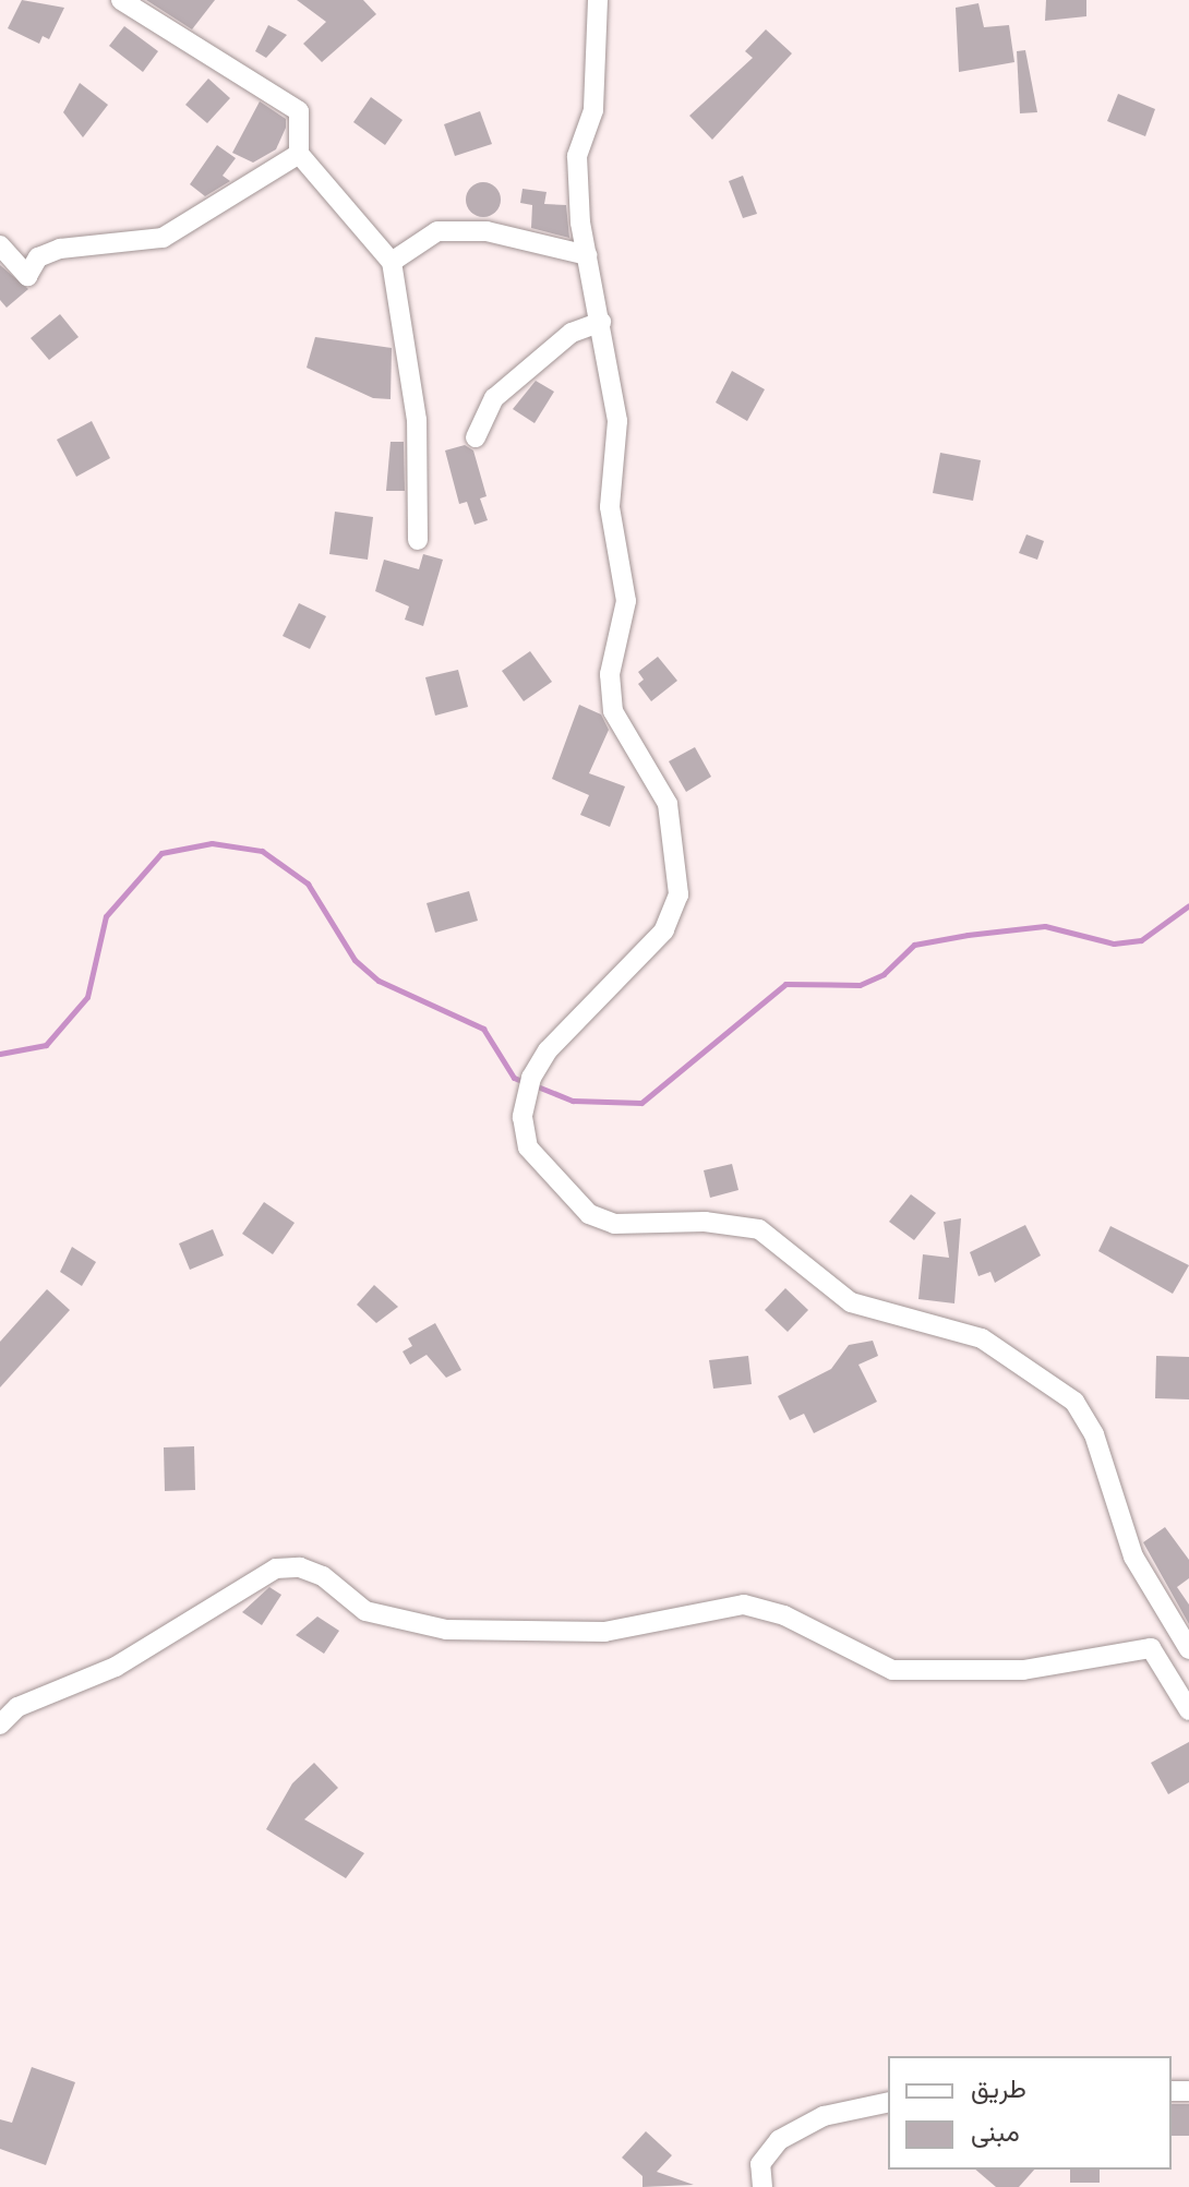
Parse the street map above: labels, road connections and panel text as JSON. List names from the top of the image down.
{
  "legend": ["طريق", "مبنى"]
}
